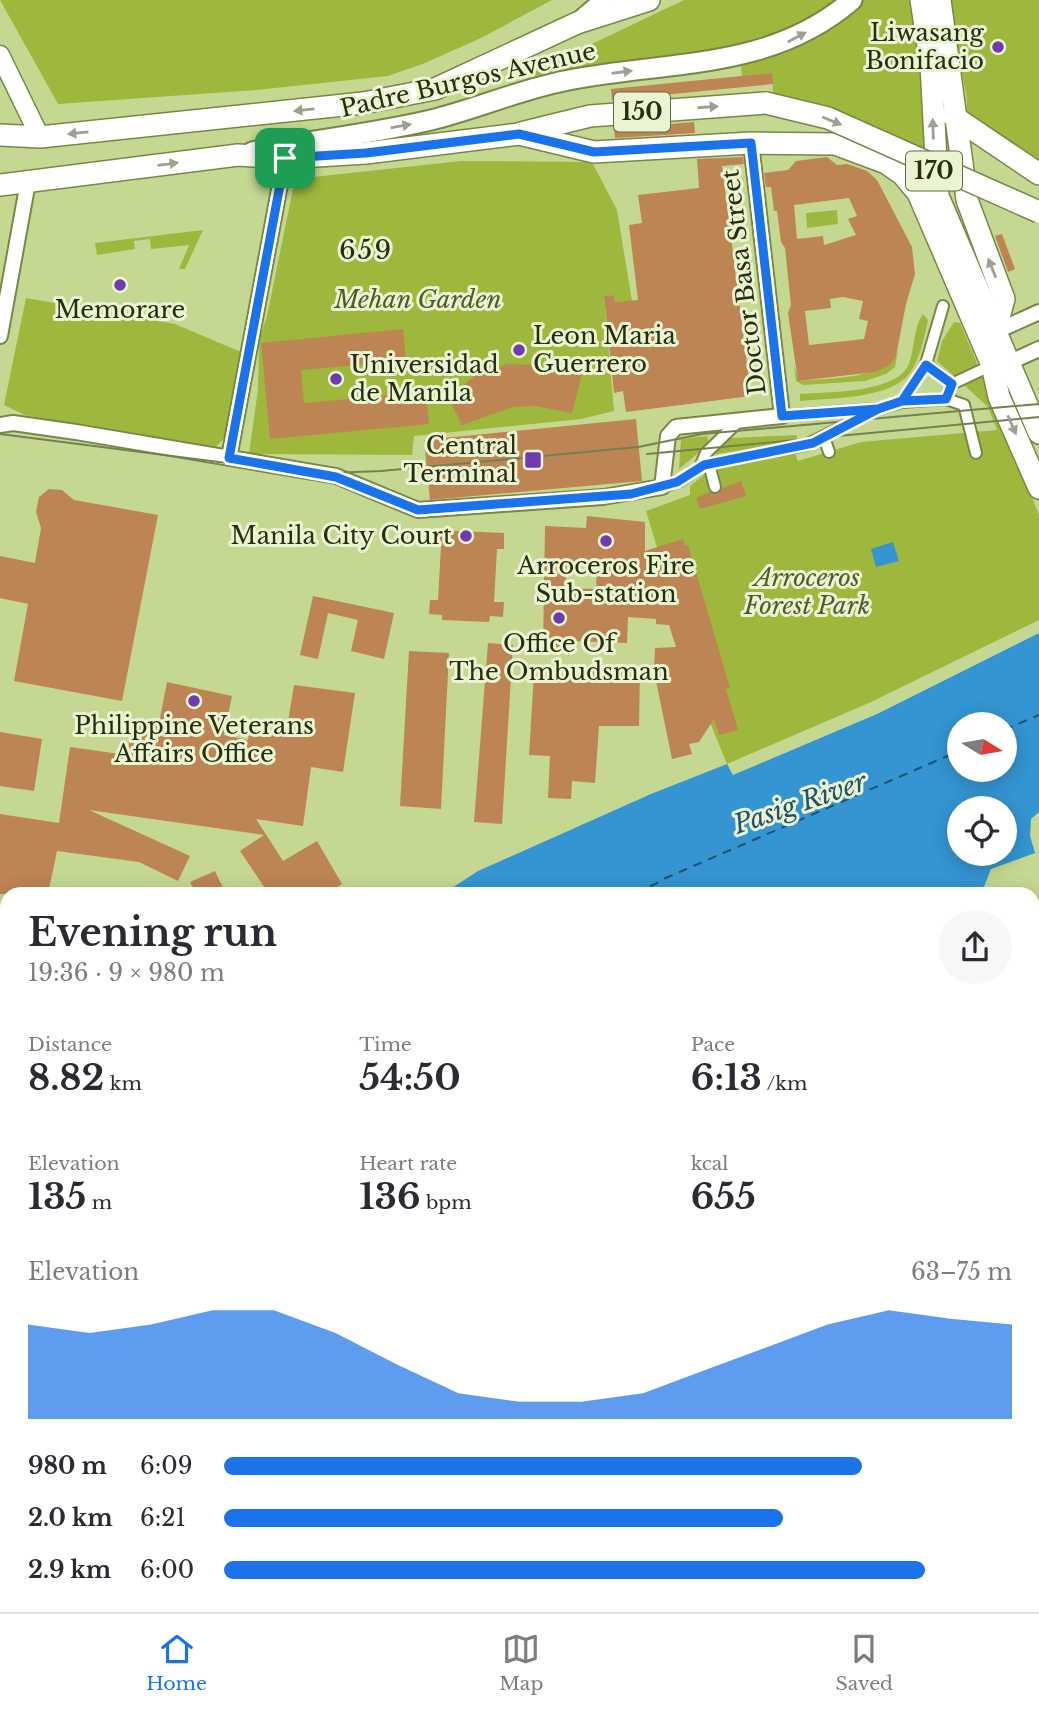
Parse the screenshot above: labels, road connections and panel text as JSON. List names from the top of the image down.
{
  "streets": {
    "main road": ["Padre Burgos Avenue", "150", "170"],
    "street": ["Doctor Basa Street"]
  },
  "crossings": [
    ["Padre Burgos Avenue", "150"],
    ["150", "170"],
    ["170", "Doctor Basa Street"]
  ],
  "districts": ["659"],
  "water": ["Pasig River"],
  "parks": ["Mehan Garden", "Arroceros Forest Park"],
  "places": {
    "other": [
      "Liwasang Bonifacio",
      "Memorare",
      "Leon Maria Guerrero",
      "Universidad de Manila",
      "Manila City Court",
      "Arroceros Fire Sub-station",
      "Office Of The Ombudsman",
      "Philippine Veterans Affairs Office"
    ],
    "transit": ["Central Terminal"]
  },
  "north": "right",
  "page": {
    "heading": ["Evening run", "19:36 · 9 × 980 m"],
    "stats": [
      ["Distance", "8.82 km"],
      ["Time", "54:50"],
      ["Pace", "6:13 /km"],
      ["Elevation", "135 m"],
      ["Heart rate", "136 bpm"],
      ["kcal", "655"]
    ],
    "chart": ["Elevation", "63–75 m"],
    "list": [
      {
        "name": "980 m",
        "note": "6:09"
      },
      {
        "name": "2.0 km",
        "note": "6:21"
      },
      {
        "name": "2.9 km",
        "note": "6:00"
      }
    ],
    "tabs": ["Home", "Map", "Saved"]
  }
}
